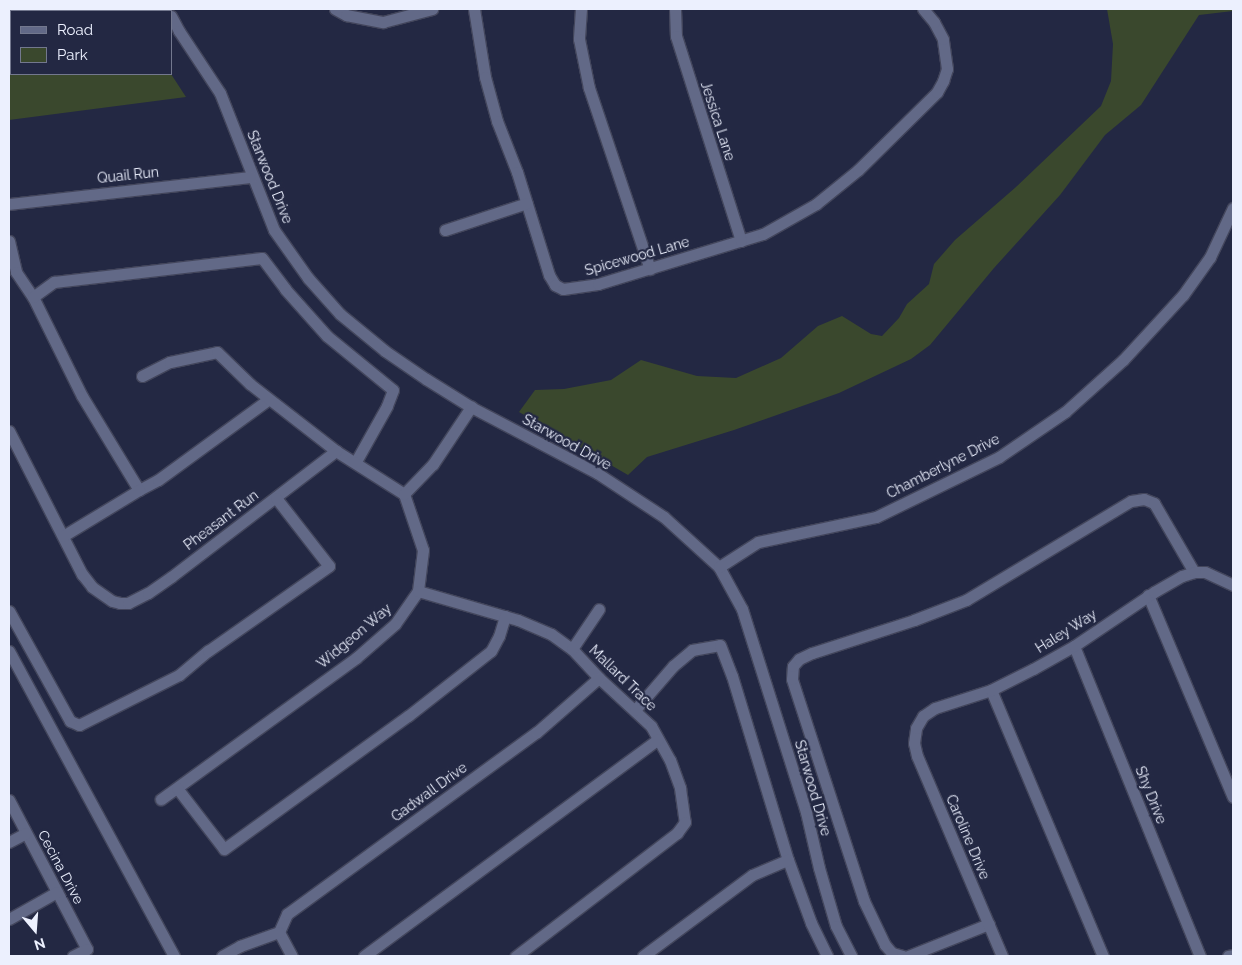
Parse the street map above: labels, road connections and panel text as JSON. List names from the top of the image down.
{
  "streets": {
    "street": [
      "Jessica Lane",
      "Quail Run",
      "Starwood Drive",
      "Spicewood Lane",
      "Chamberlyne Drive",
      "Pheasant Run",
      "Haley Way",
      "Widgeon Way",
      "Mallard Trace",
      "Gadwall Drive",
      "Shy Drive",
      "Caroline Drive",
      "Cecina Drive"
    ]
  },
  "crossings": [
    ["Jessica Lane", "Spicewood Lane"],
    ["Quail Run", "Starwood Drive"],
    ["Starwood Drive", "Chamberlyne Drive"],
    ["Haley Way", "Shy Drive"],
    ["Haley Way", "Caroline Drive"],
    ["Widgeon Way", "Mallard Trace"],
    ["Mallard Trace", "Gadwall Drive"]
  ],
  "legend": ["Road", "Park"],
  "north": "bottom"
}
